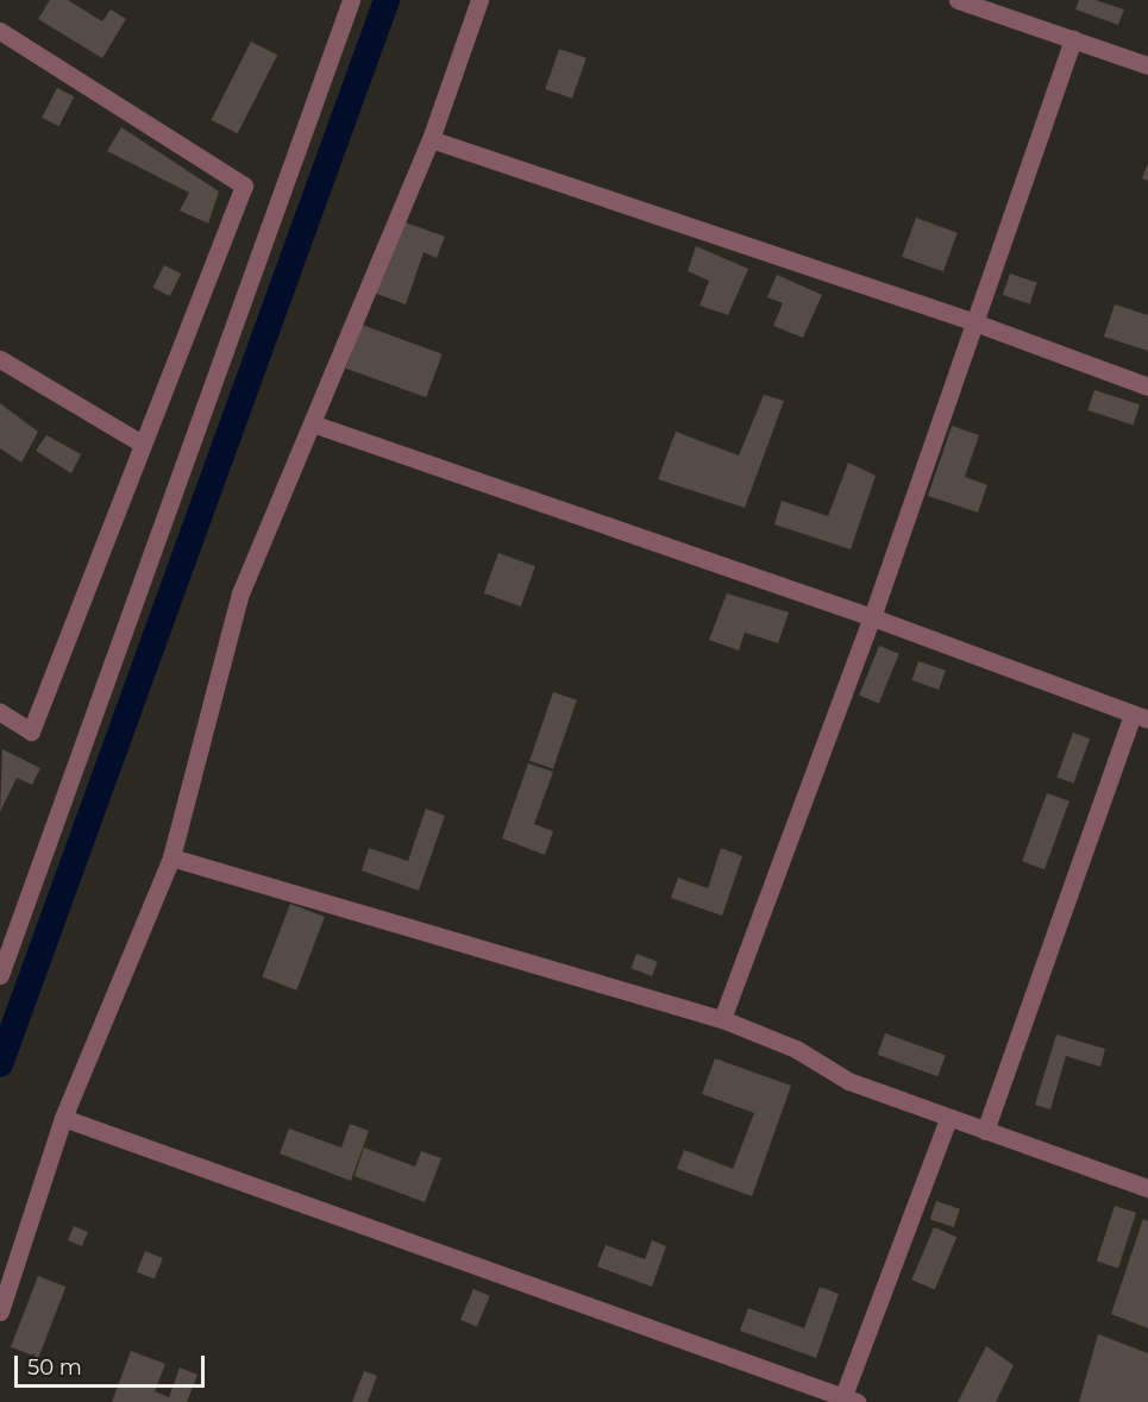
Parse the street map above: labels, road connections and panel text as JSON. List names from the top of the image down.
{
  "scale_bar": "50 m"
}
